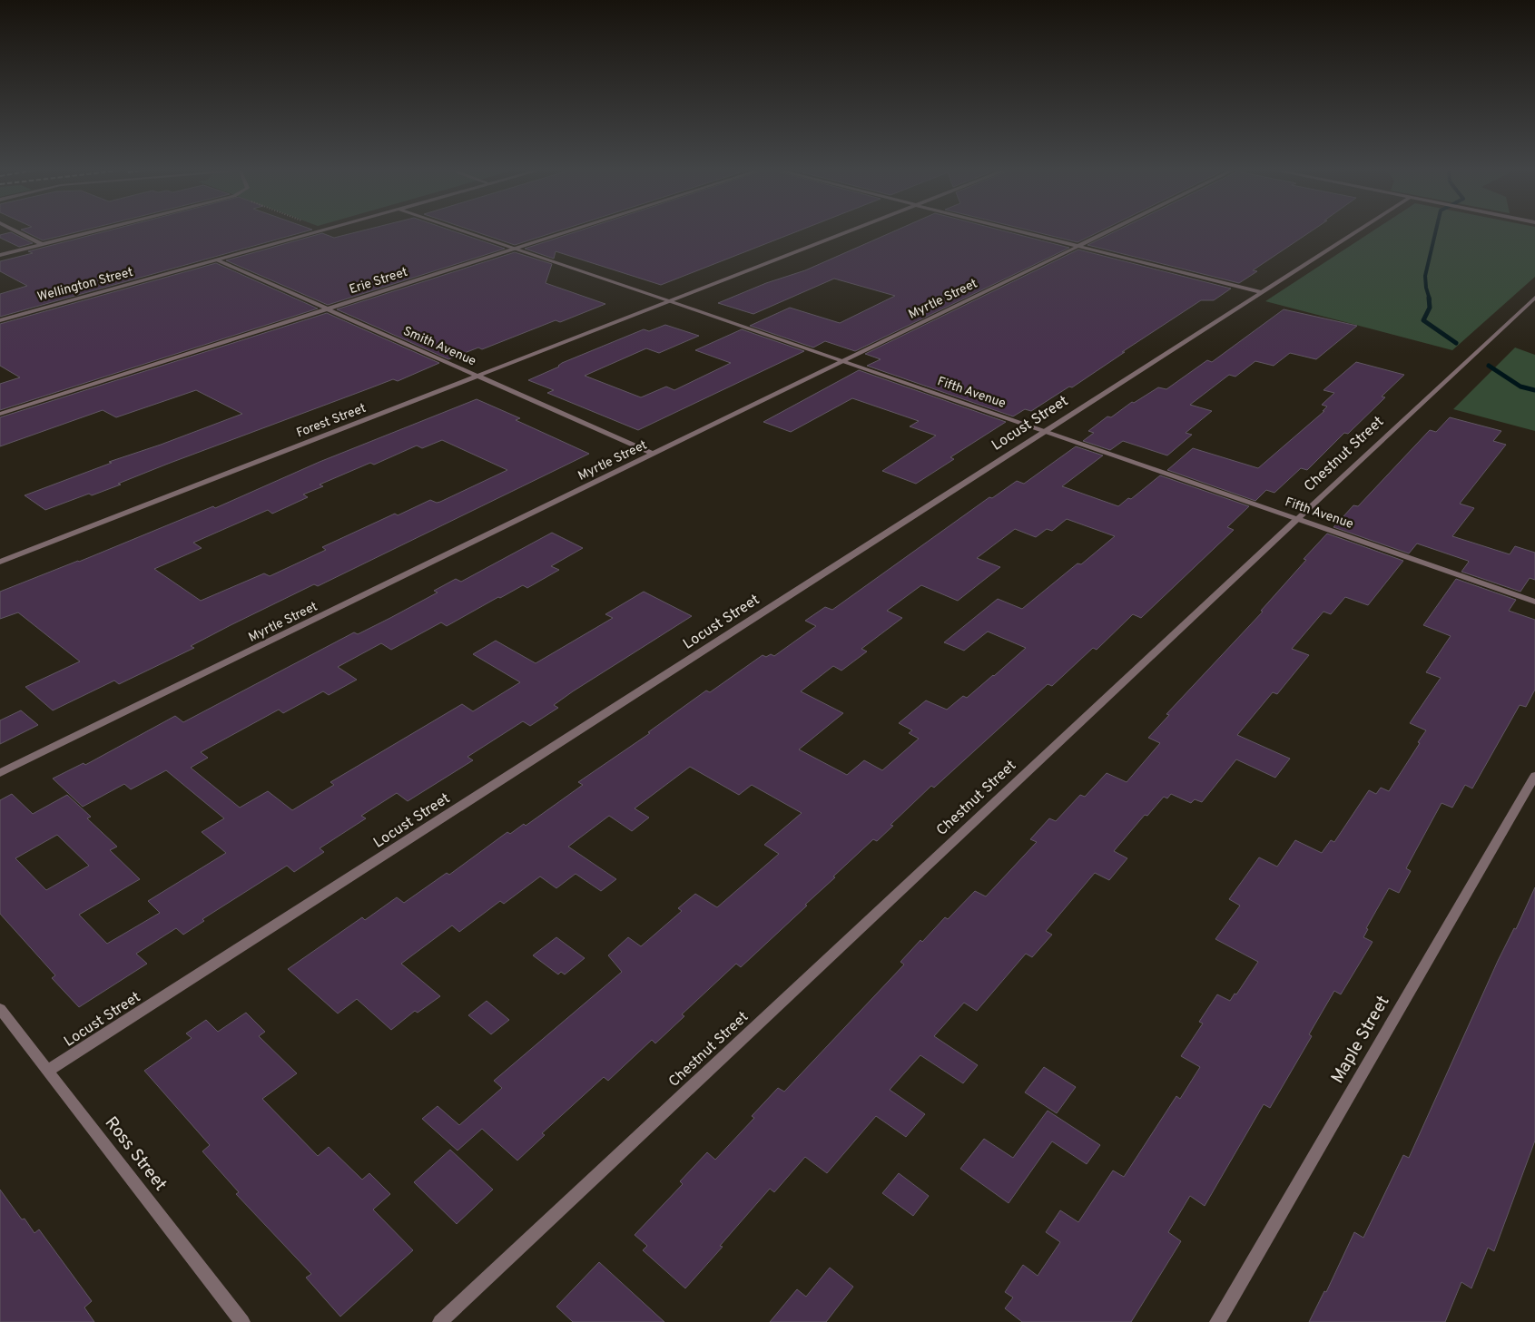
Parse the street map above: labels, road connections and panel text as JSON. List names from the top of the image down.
{
  "streets": {
    "street": [
      "Erie Street",
      "Wellington Street",
      "Myrtle Street",
      "Smith Avenue",
      "Fifth Avenue",
      "Forest Street",
      "Locust Street",
      "Chestnut Street",
      "Maple Street",
      "Ross Street"
    ]
  },
  "crossings": [
    ["Erie Street", "Smith Avenue"],
    ["Erie Street", "Fifth Avenue"],
    ["Wellington Street", "Smith Avenue"],
    ["Myrtle Street", "Smith Avenue"],
    ["Myrtle Street", "Fifth Avenue"],
    ["Smith Avenue", "Forest Street"],
    ["Fifth Avenue", "Forest Street"],
    ["Fifth Avenue", "Locust Street"],
    ["Fifth Avenue", "Chestnut Street"],
    ["Locust Street", "Ross Street"]
  ]
}
